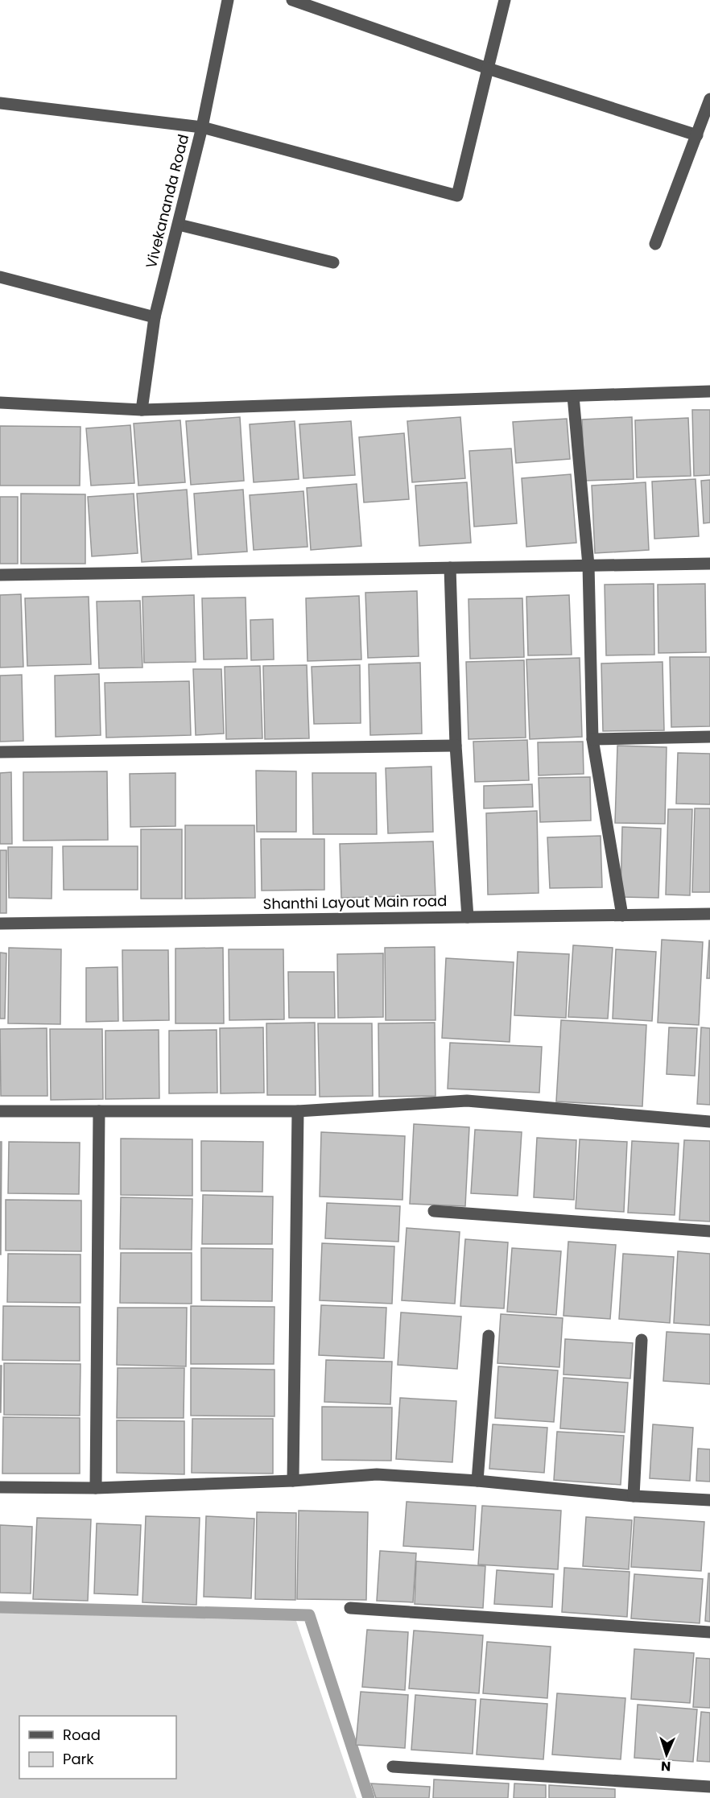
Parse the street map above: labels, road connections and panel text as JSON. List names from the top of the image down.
{
  "streets": {
    "street": ["Vivekananda Road", "Shanthi Layout Main road"]
  },
  "legend": ["Road", "Park"],
  "north": "bottom"
}
